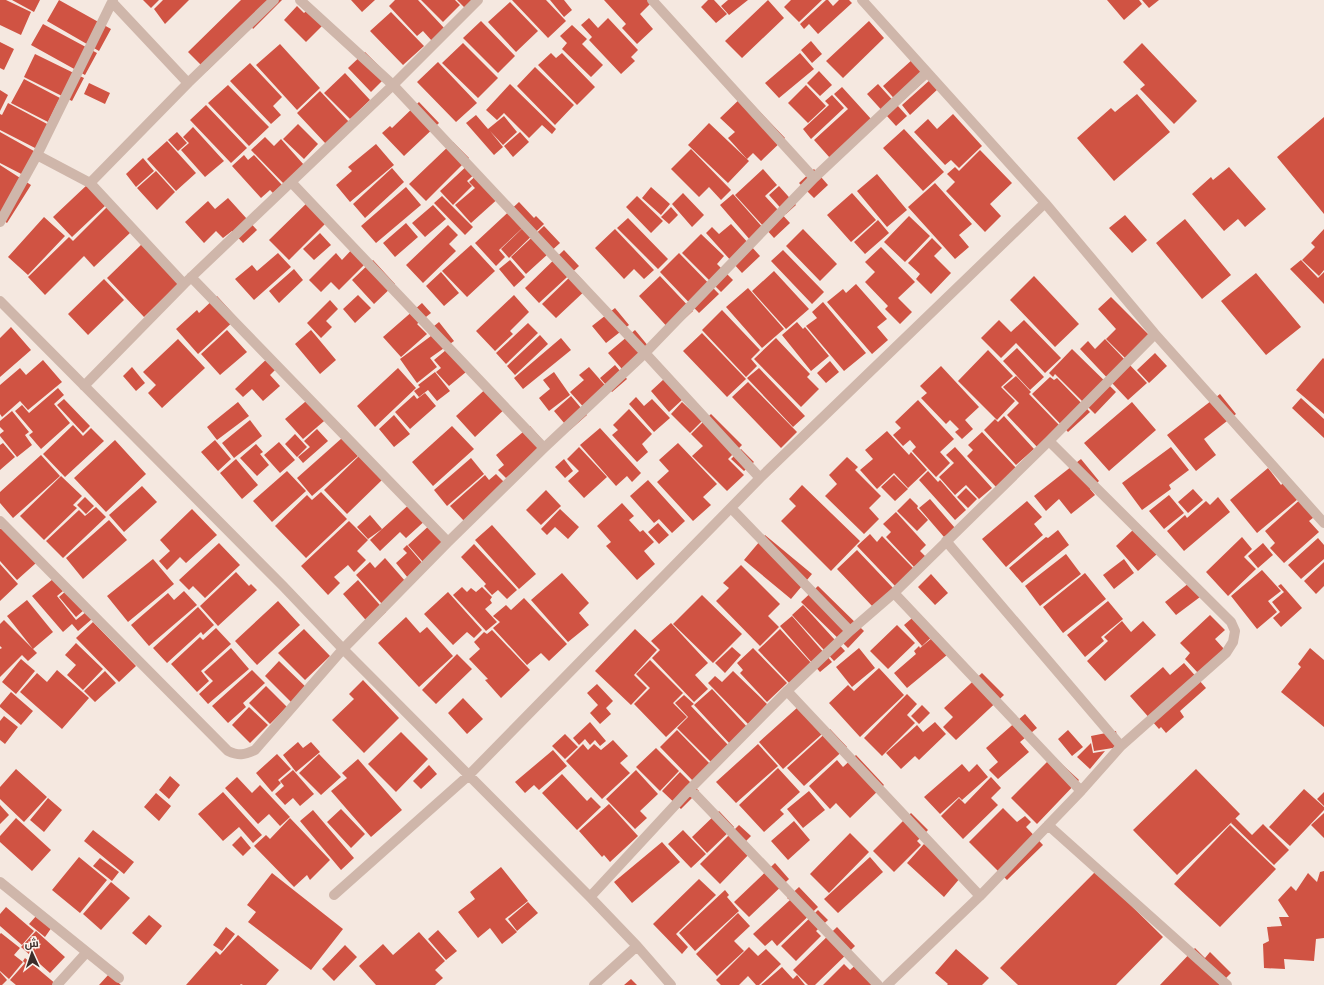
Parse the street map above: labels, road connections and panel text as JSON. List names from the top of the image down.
{
  "north": "top"
}
